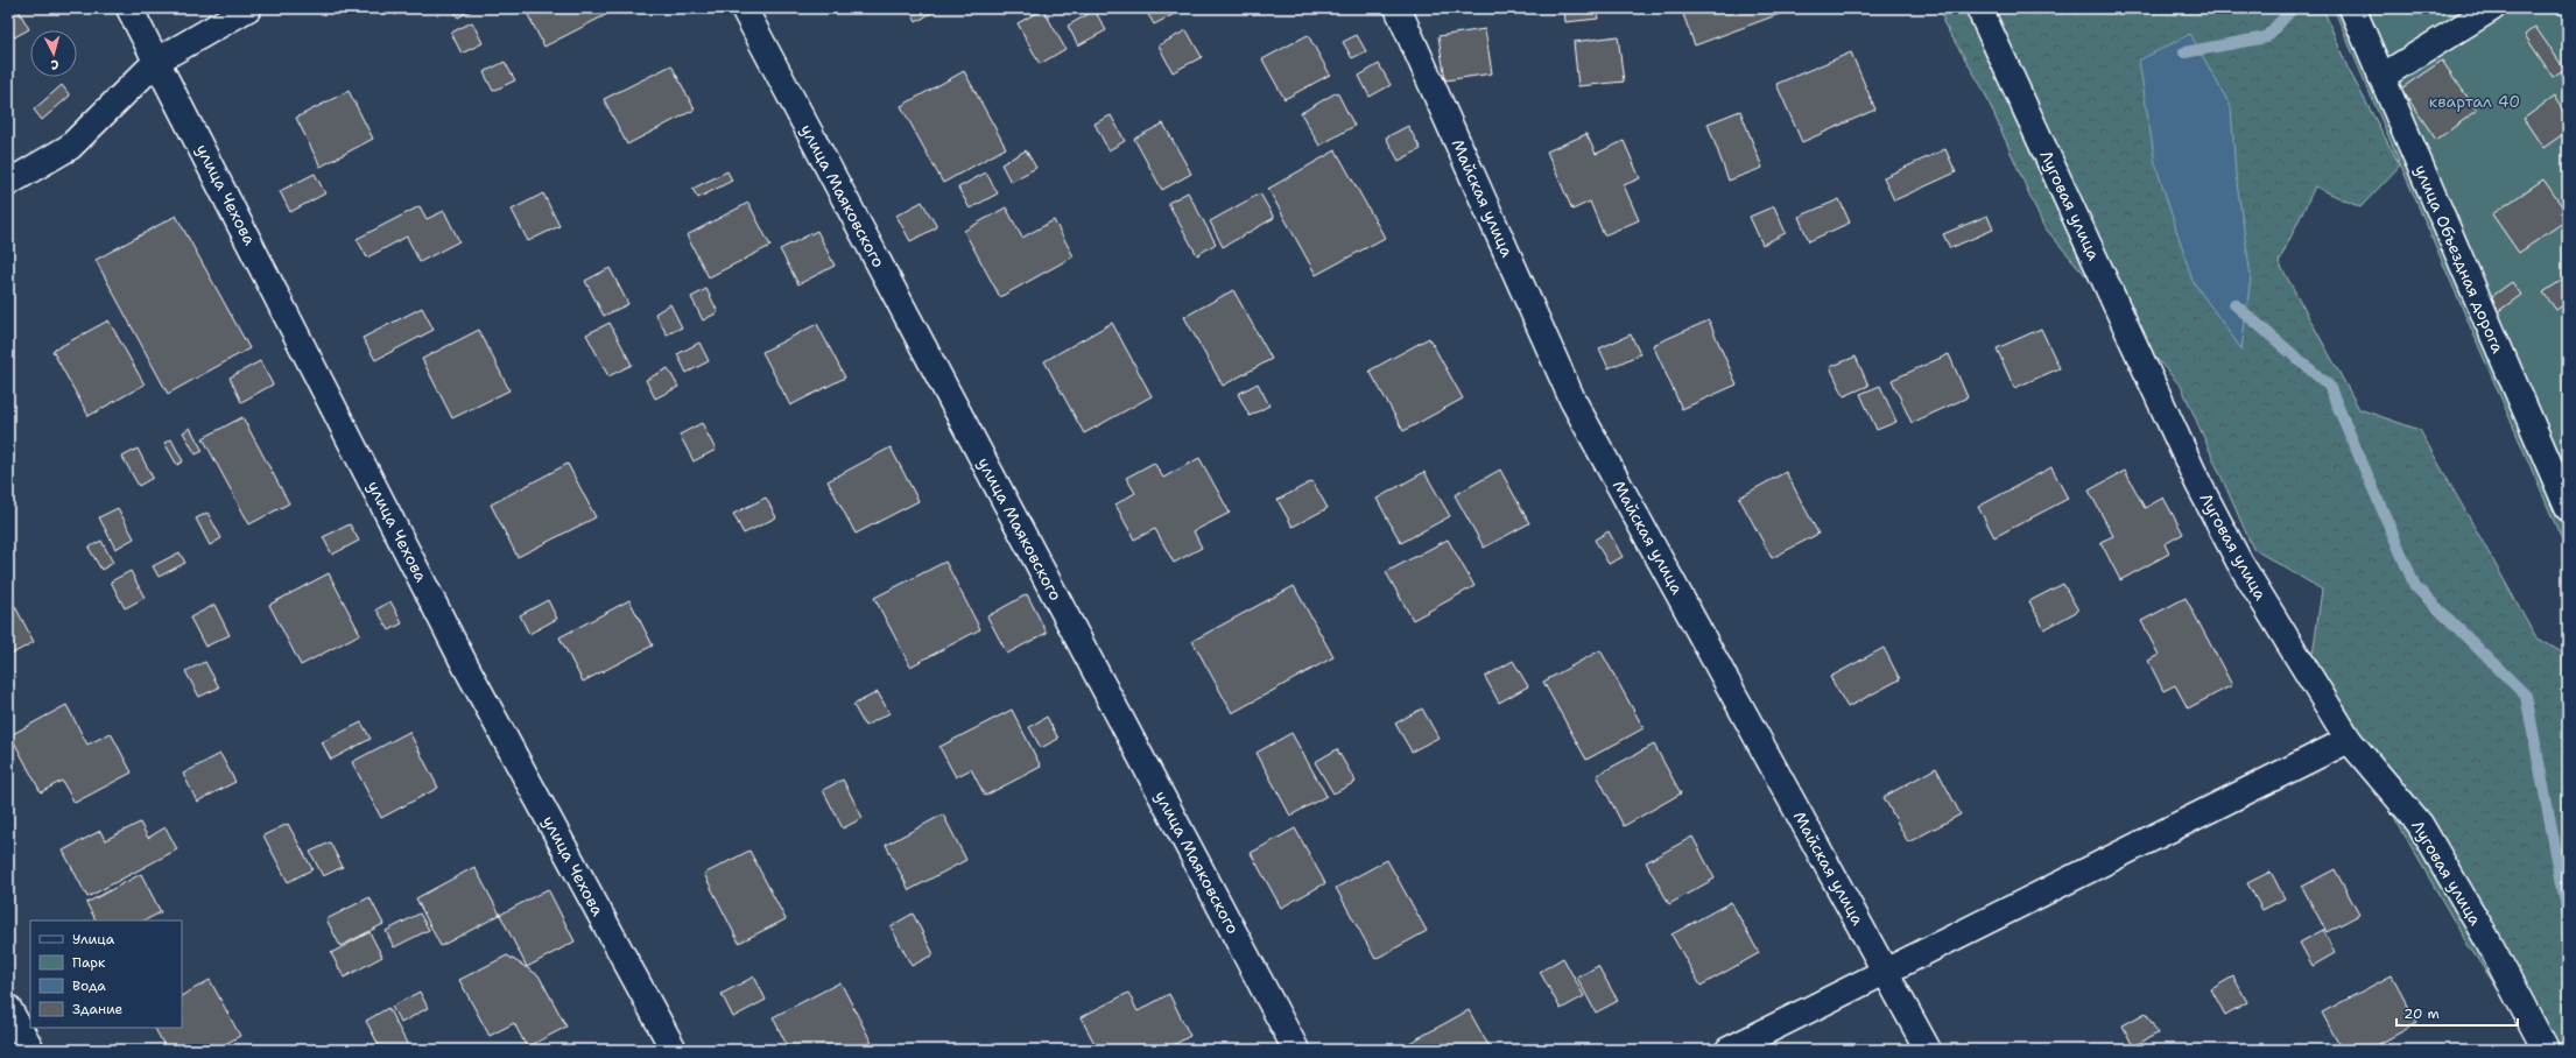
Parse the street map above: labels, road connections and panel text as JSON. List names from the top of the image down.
{
  "streets": {
    "street": [
      "улица Чехова",
      "улица Маяковского",
      "Майская улица",
      "Луговая улица",
      "улица Объездная дорога"
    ]
  },
  "parks": ["квартал 40"],
  "legend": [
    "Улица",
    "Парк",
    "Вода",
    "Здание"
  ],
  "scale_bar": "20 m",
  "north": "bottom"
}
